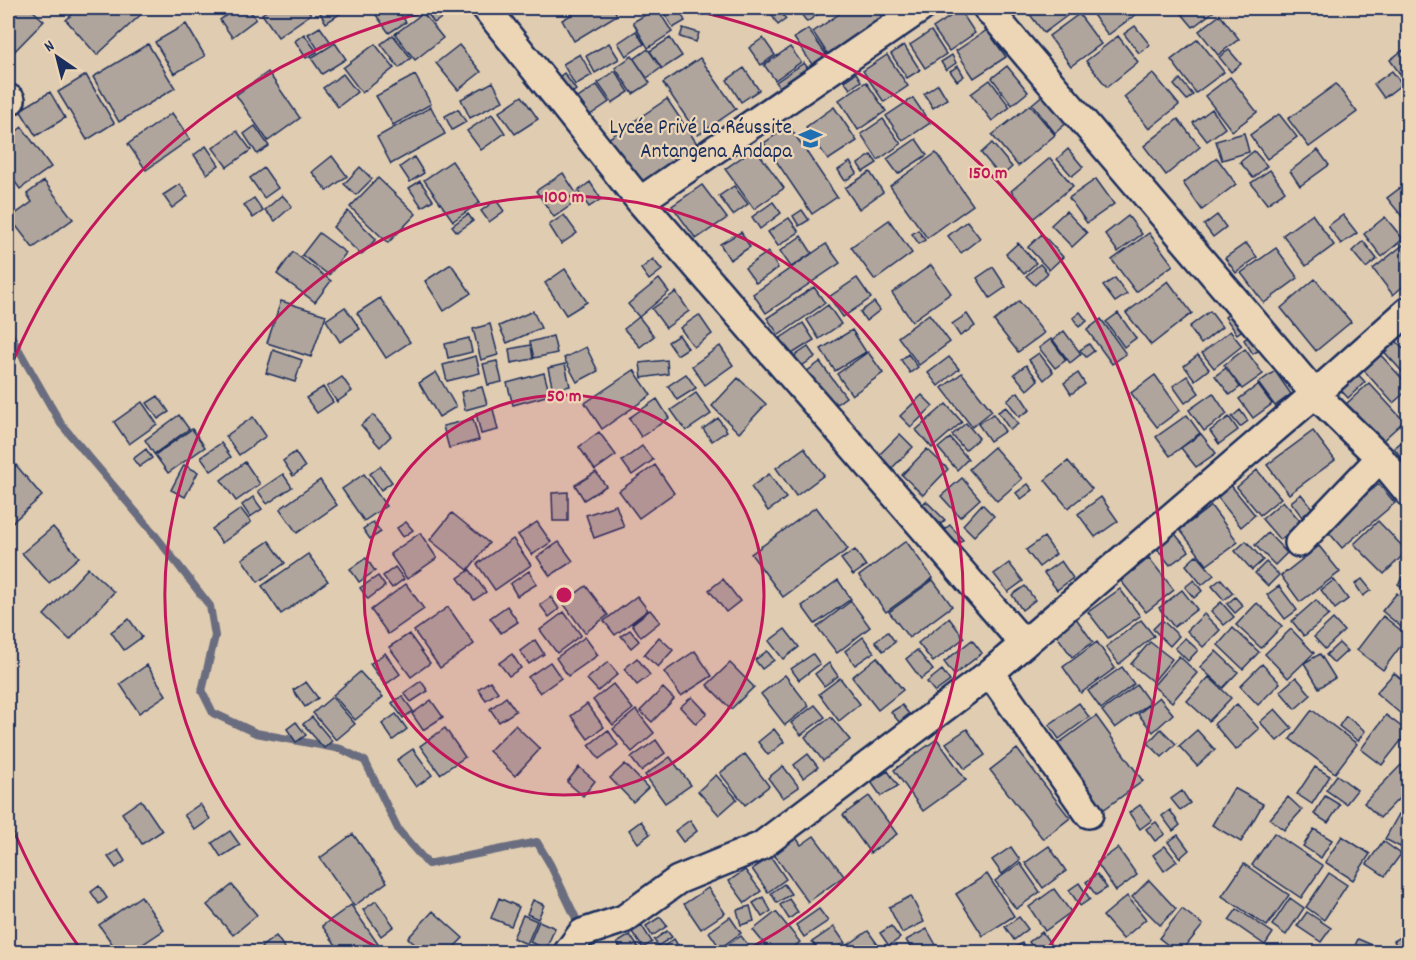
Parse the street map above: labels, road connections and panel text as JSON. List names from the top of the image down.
{
  "places": {
    "school or university": ["Lycée Privé La Réussite Antangena Andapa"]
  },
  "north": "top left",
  "rings": ["150 m", "100 m", "50 m"]
}
